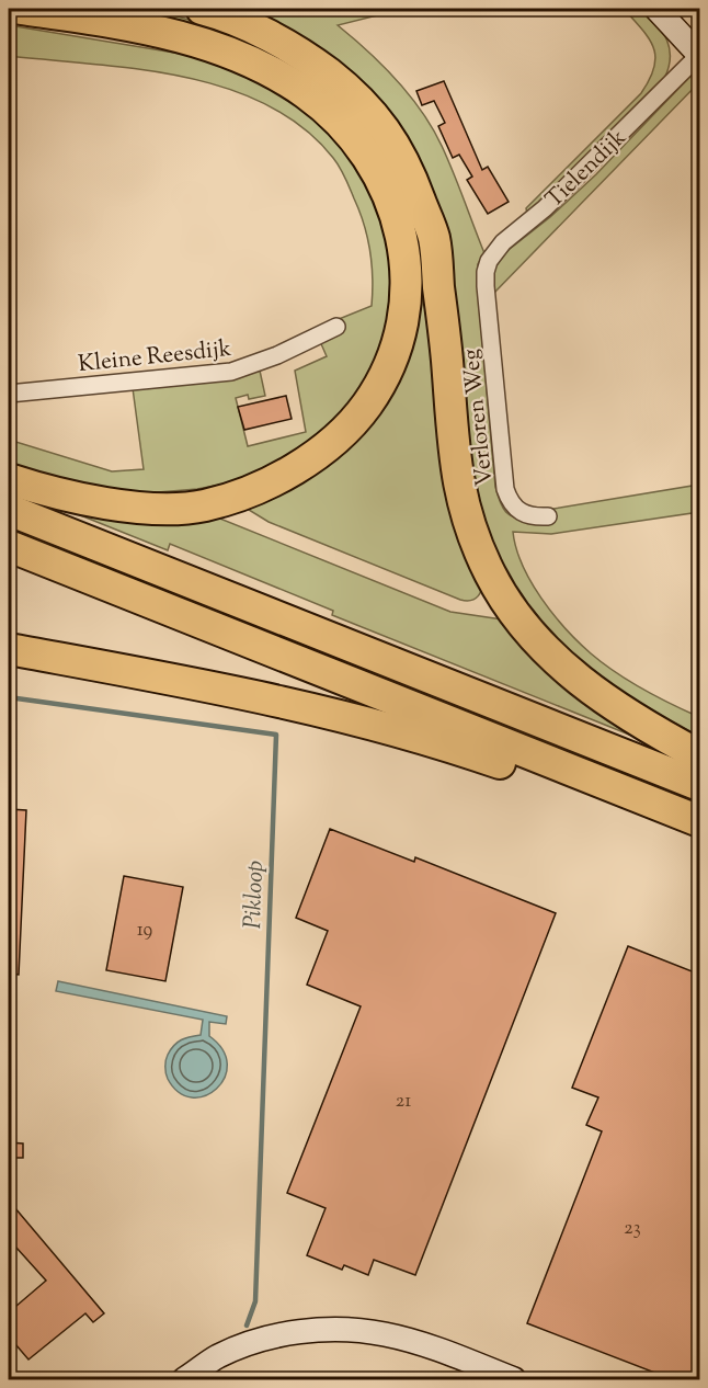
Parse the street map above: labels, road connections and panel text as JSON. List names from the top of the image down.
{
  "streets": {
    "street": ["Tielendijk", "Kleine Reesdijk", "Verloren Weg"]
  },
  "crossings": [
    ["Tielendijk", "Verloren Weg"]
  ],
  "water": ["Pikloop"],
  "house_numbers": ["19", "21", "23"]
}
